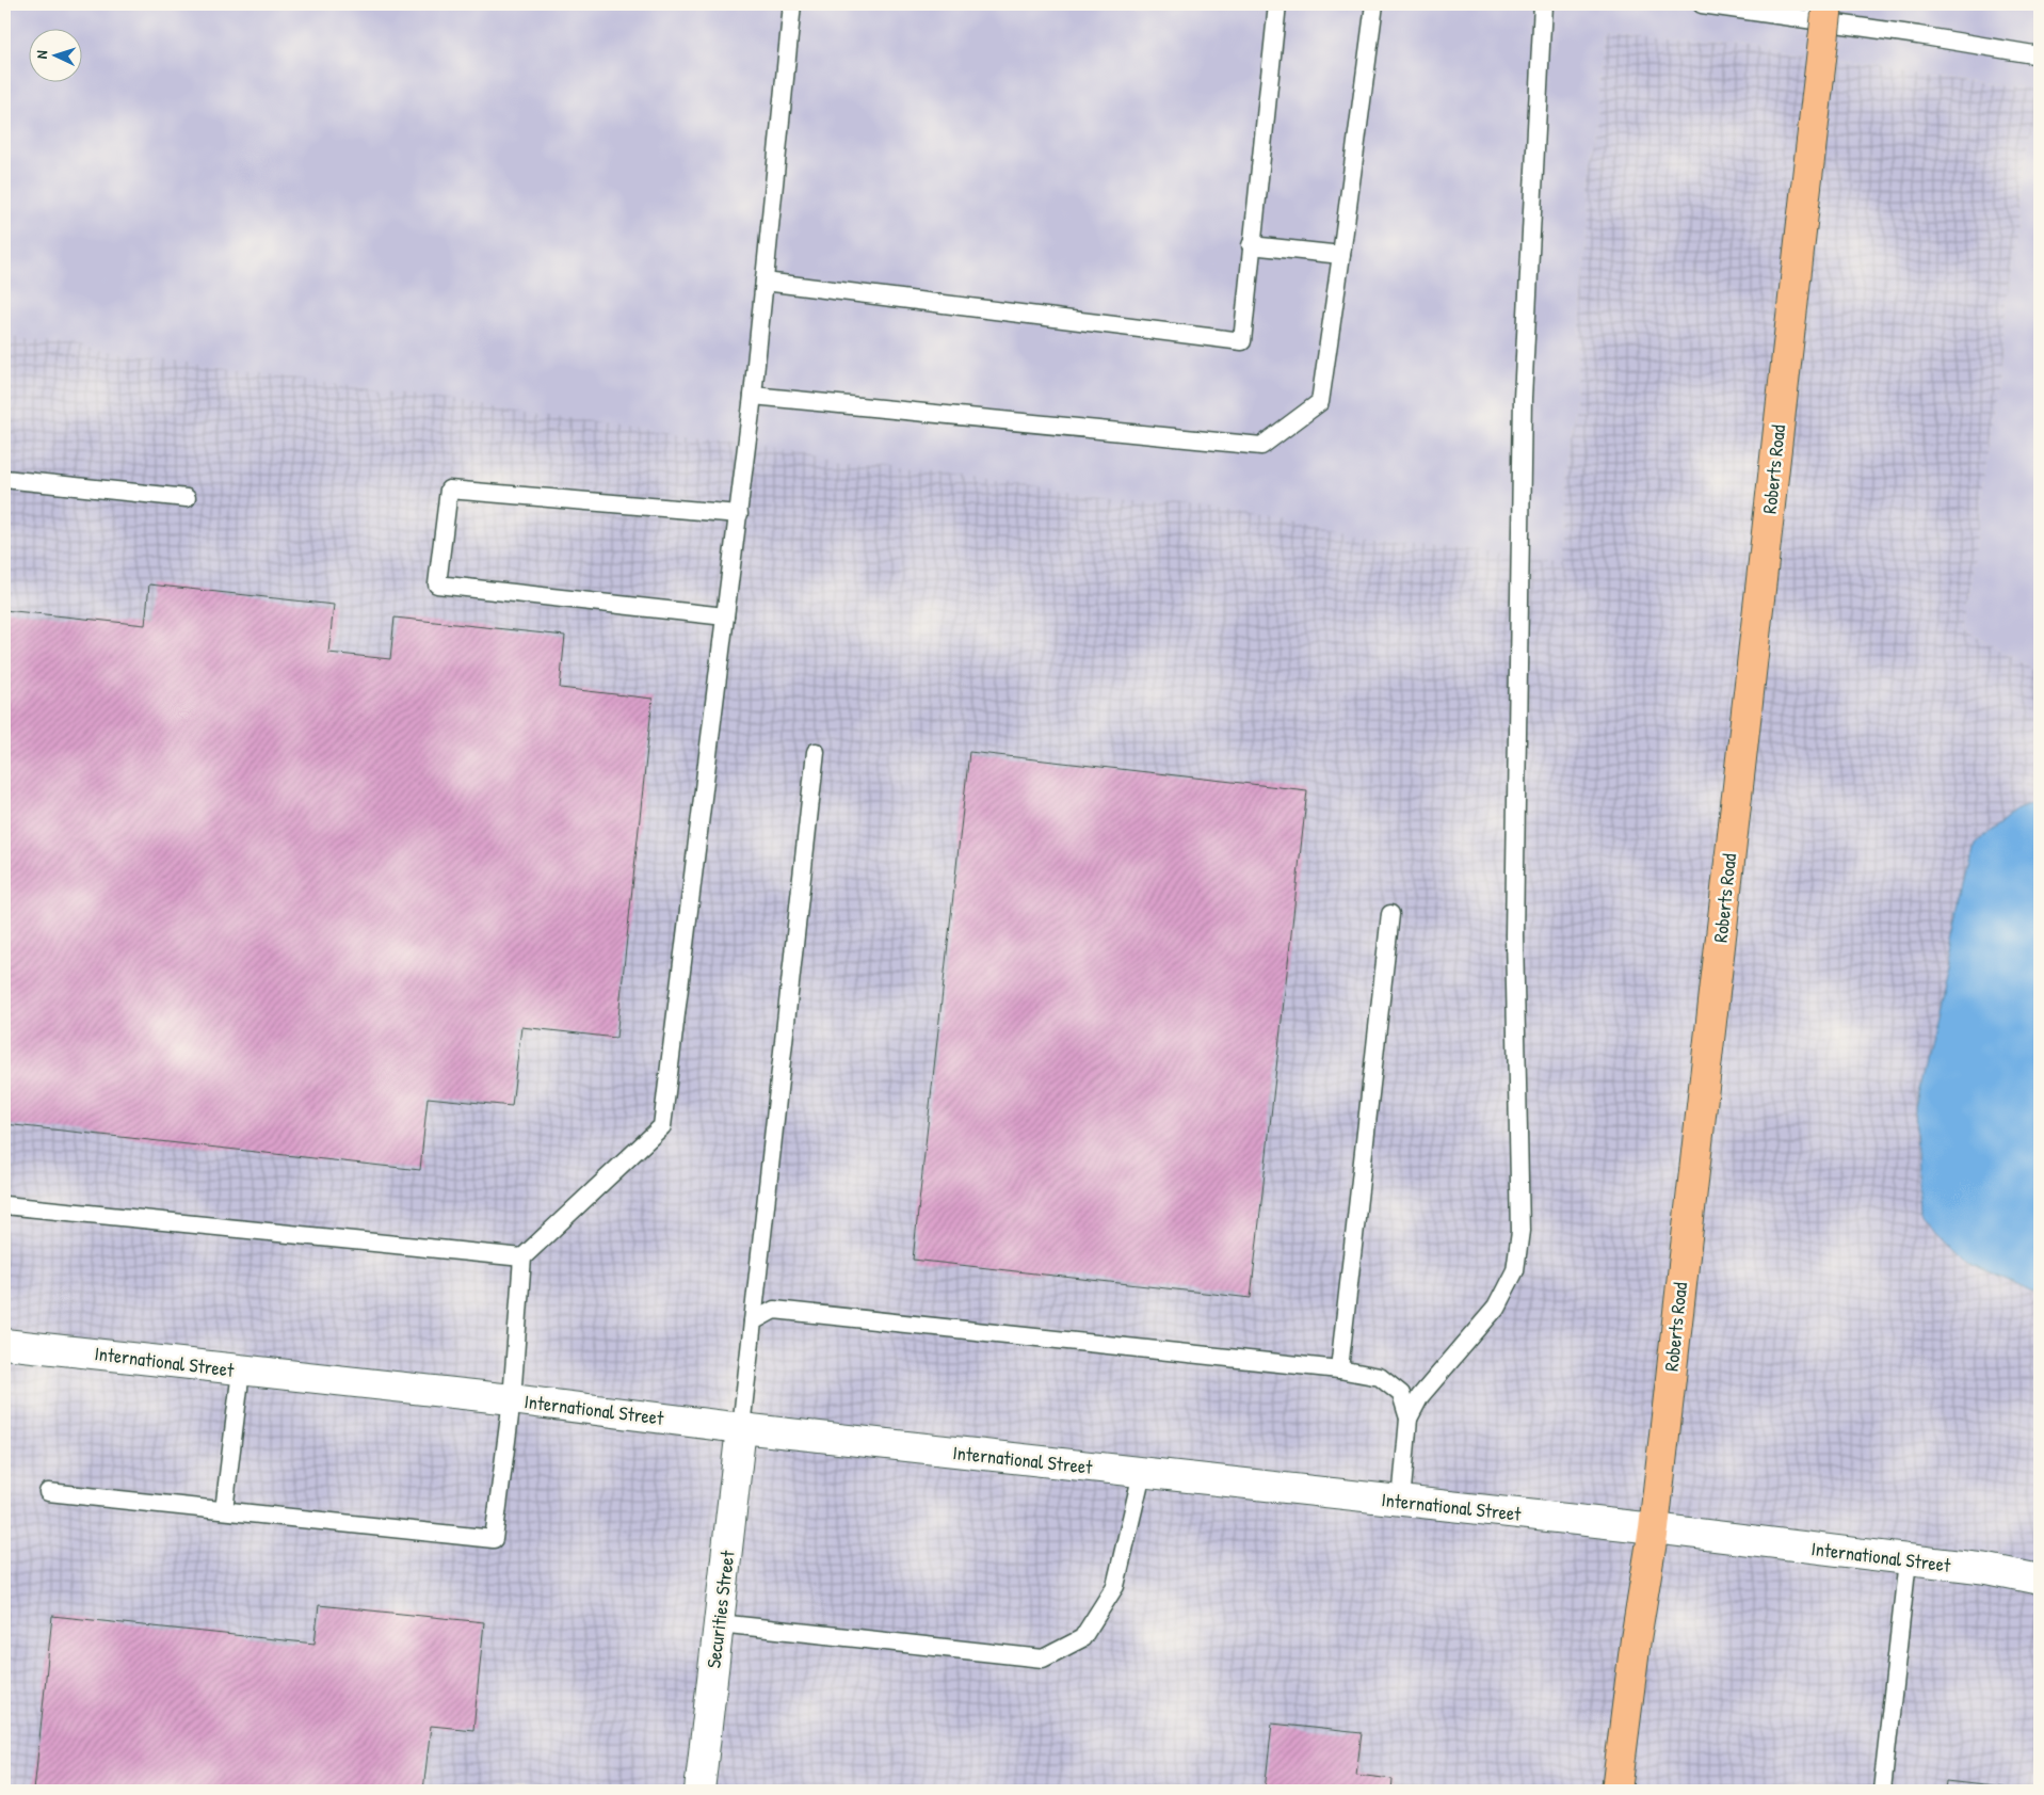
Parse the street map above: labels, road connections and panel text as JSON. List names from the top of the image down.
{
  "streets": {
    "main road": ["Roberts Road"],
    "street": ["International Street", "Securities Street"]
  },
  "crossings": [
    ["Roberts Road", "International Street"],
    ["International Street", "Securities Street"]
  ],
  "north": "left"
}
